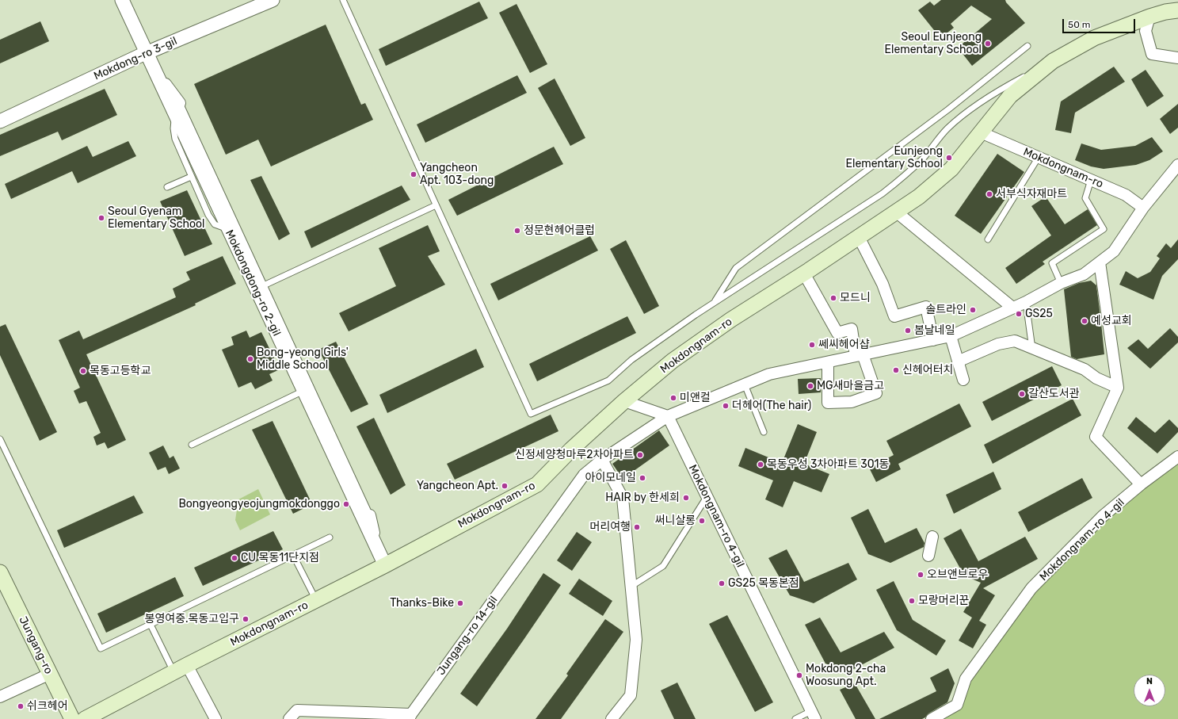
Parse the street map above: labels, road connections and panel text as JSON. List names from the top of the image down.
{
  "streets": {
    "main road": ["Mokdongnam-ro", "Jungang-ro"],
    "street": [
      "Mokdong-ro 3-gil",
      "Mokdongdong-ro 2-gil",
      "Mokdongnam-ro 4-gil",
      "Jungang-ro 14-gil"
    ]
  },
  "crossings": [
    ["Mokdong-ro 3-gil", "Mokdongdong-ro 2-gil"],
    ["Mokdongnam-ro", "Mokdongdong-ro 2-gil"],
    ["Mokdongnam-ro 4-gil", "Jungang-ro 14-gil"]
  ],
  "places": [
    "Seoul Eunjeong Elementary School",
    "Eunjeong Elementary School",
    "Yangcheon Apt. 103-dong",
    "서부식자재마트",
    "Seoul Gyenam Elementary School",
    "정문현헤어클럽",
    "모드니",
    "솔트라인",
    "GS25",
    "예성교회",
    "봄날네일",
    "쎄씨헤어샵",
    "Bong-yeong Girls' Middle School",
    "신헤어터치",
    "목동고등학교",
    "MG새마을금고",
    "갈산도서관",
    "미앤컬",
    "더헤어(The hair)",
    "신정세양청마루2차아파트",
    "목동우성 3차아파트 301동",
    "아이모네일",
    "Yangcheon Apt.",
    "HAIR by 한세희",
    "Bongyeongyeojungmokdonggo",
    "써니살롱",
    "머리여행",
    "CU 목동11단지점",
    "오브앤브로우",
    "GS25 목동본점",
    "모랑머리꾼",
    "Thanks-Bike",
    "봉영여중.목동고입구",
    "Mokdong 2-cha Woosung Apt.",
    "쉬크헤어"
  ],
  "scale_bar": "50 m",
  "north": "top"
}
